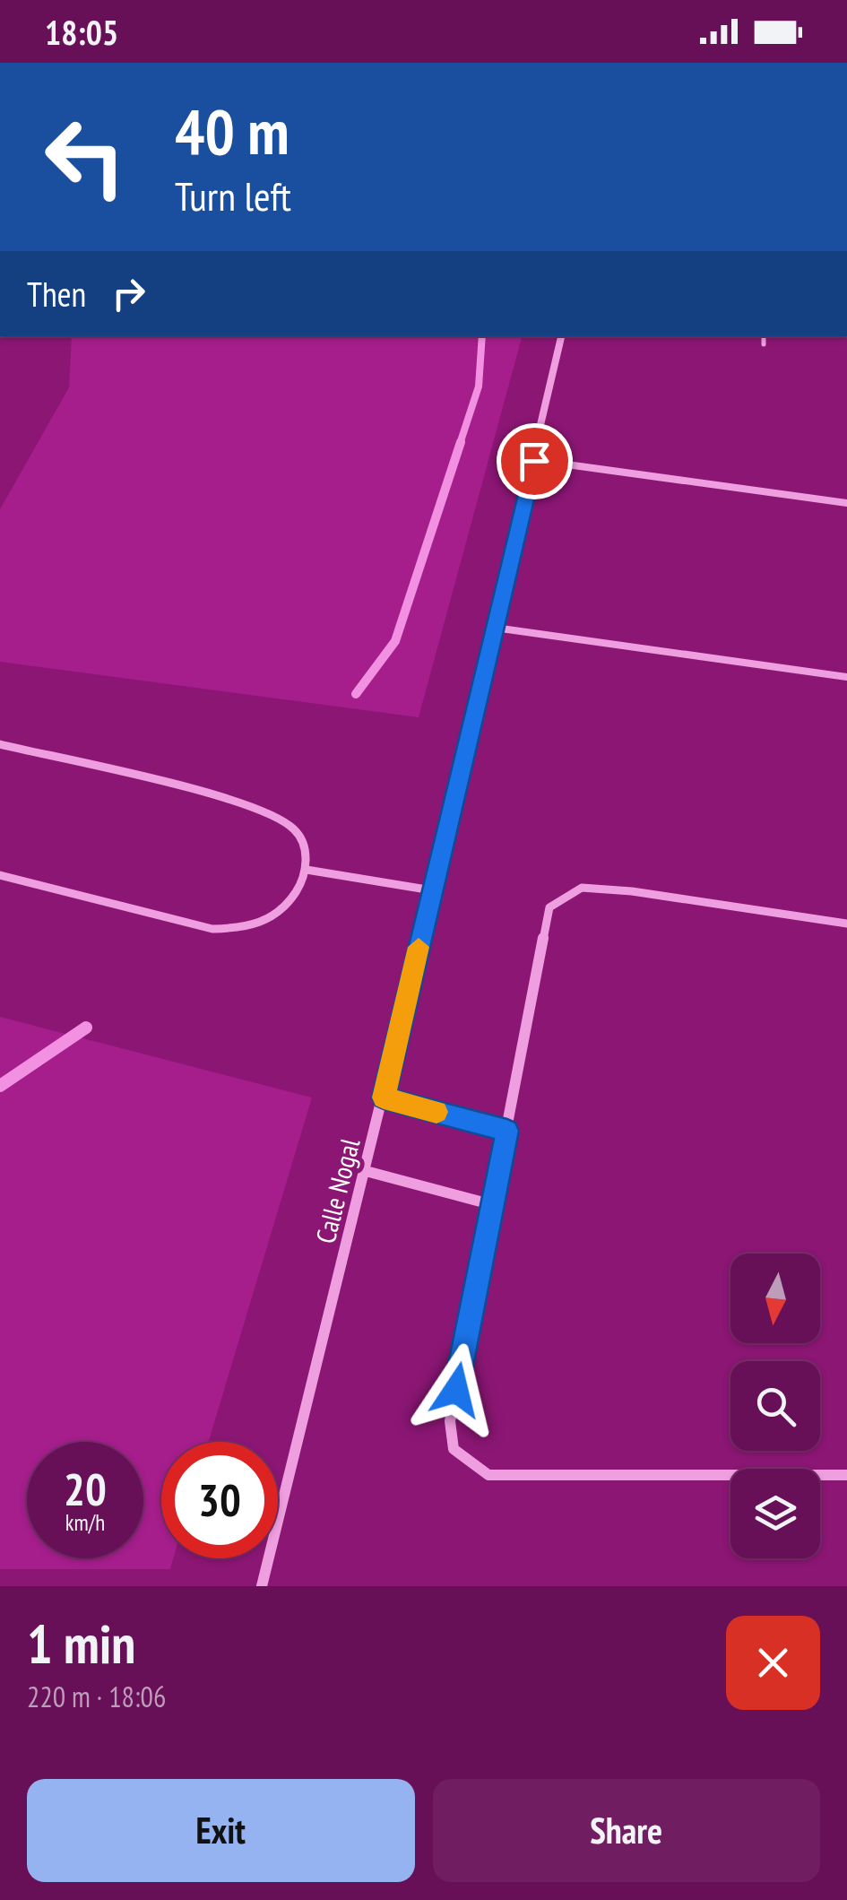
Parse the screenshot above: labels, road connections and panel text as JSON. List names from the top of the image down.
{
  "streets": {
    "street": ["Calle Nogal"]
  },
  "north": "bottom",
  "page": {
    "status": "18:05",
    "turn": ["40 m", "Turn left"],
    "then": "Then",
    "speed": "20 km/h",
    "limit": "30",
    "heading": ["1 min", "220 m · 18:06"],
    "buttons": ["Exit", "Share"]
  }
}
